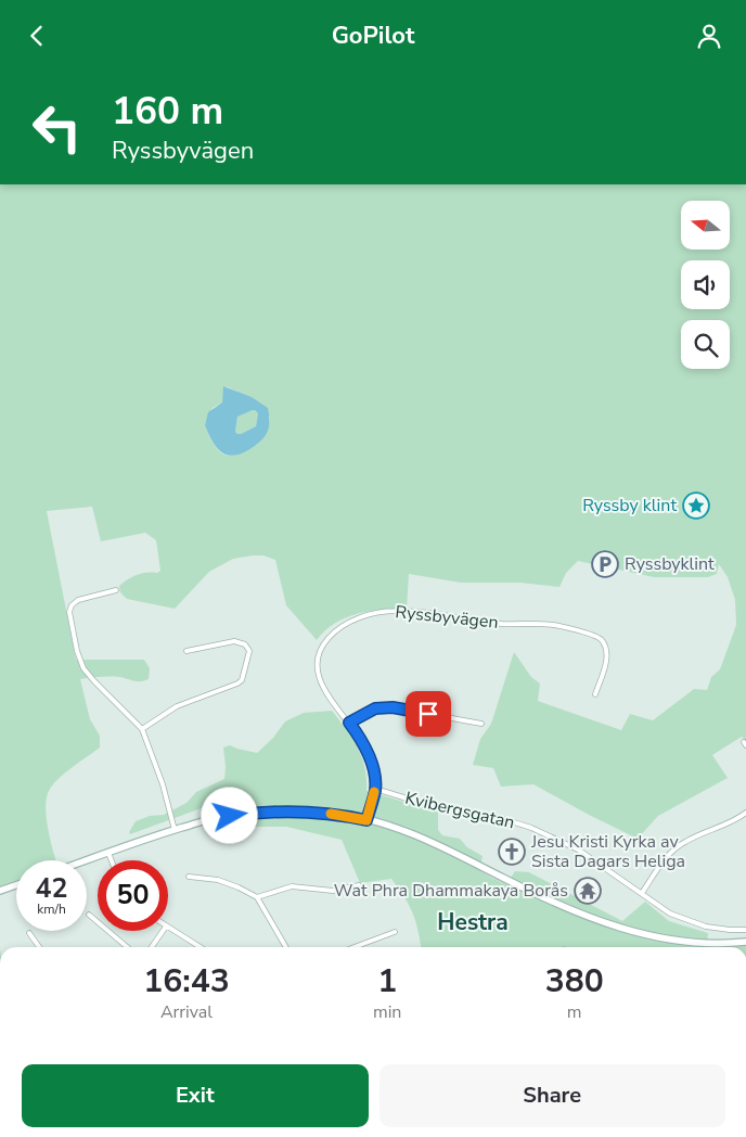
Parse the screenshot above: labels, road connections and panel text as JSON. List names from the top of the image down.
{
  "streets": {
    "street": ["Ryssbyvägen", "Kvibergsgatan"]
  },
  "crossings": [
    ["Ryssbyvägen", "Kvibergsgatan"]
  ],
  "districts": ["Hestra"],
  "places": {
    "place": ["Ryssby klint"],
    "parking": ["Ryssbyklint"],
    "church": ["Jesu Kristi Kyrka av Sista Dagars Heliga"],
    "temple": ["Wat Phra Dhammakaya Borås"]
  },
  "north": "left",
  "page": {
    "header": "GoPilot",
    "turn": ["160 m", "Ryssbyvägen"],
    "speed": "42 km/h",
    "limit": "50",
    "eta": [
      "16:43",
      "Arrival",
      "1",
      "min",
      "380",
      "m"
    ],
    "buttons": ["Exit", "Share"]
  }
}
